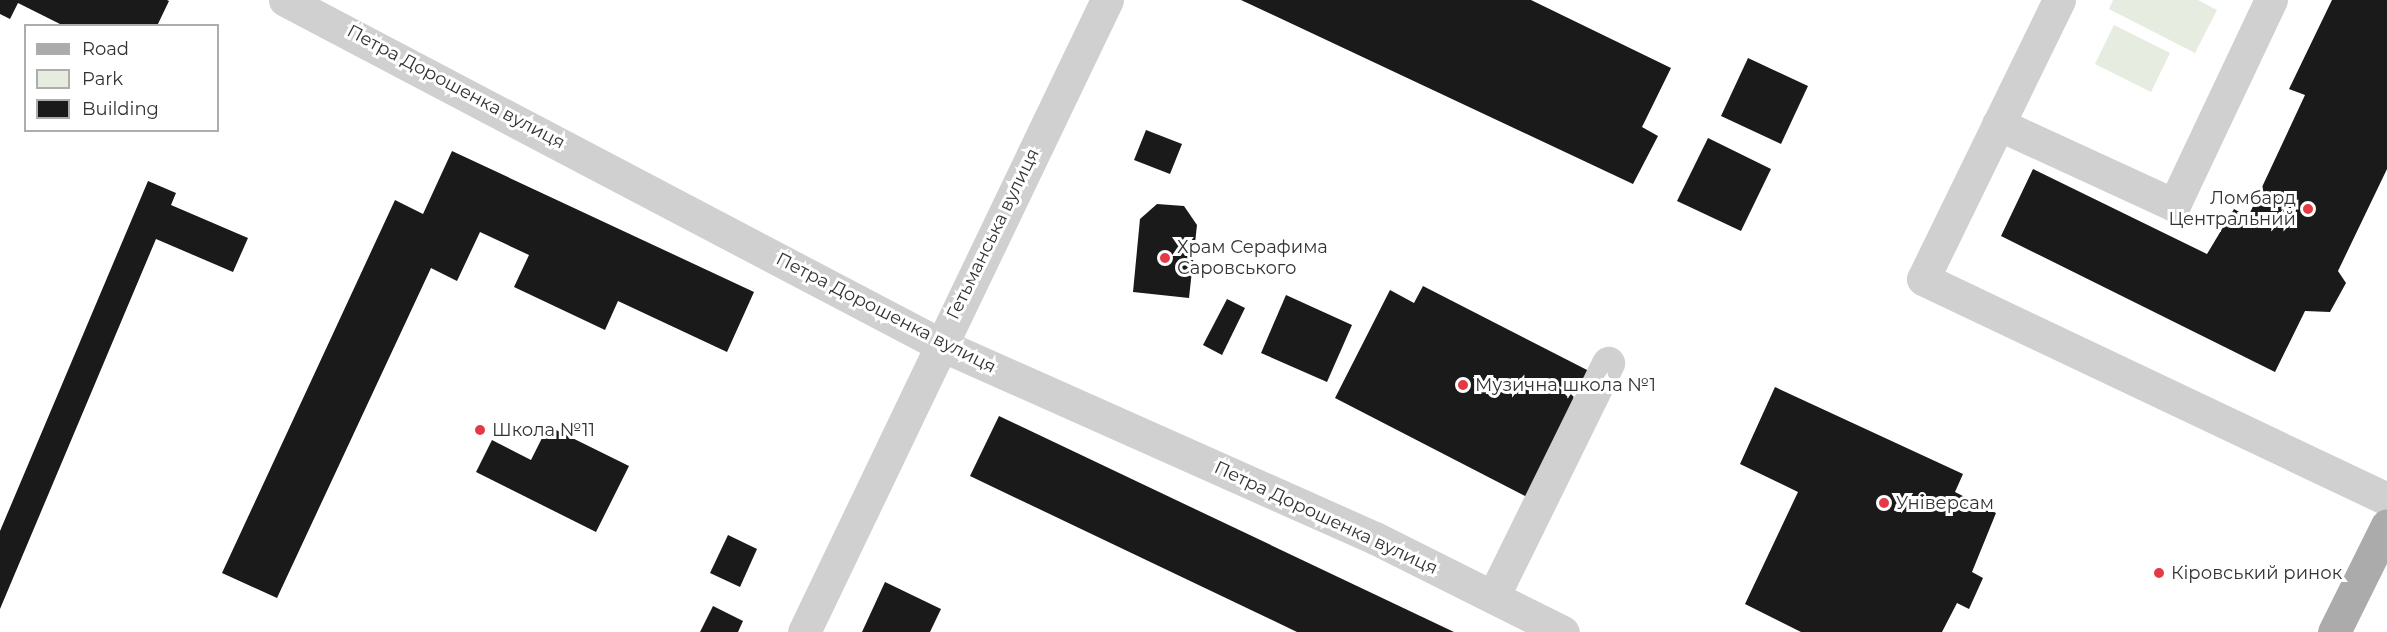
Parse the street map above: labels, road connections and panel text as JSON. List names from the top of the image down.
{
  "streets": {
    "street": ["Петра Дорошенка вулиця", "Гетьманська вулиця"]
  },
  "crossings": [
    ["Петра Дорошенка вулиця", "Гетьманська вулиця"]
  ],
  "places": [
    "Ломбард Центральний",
    "Храм Серафима Саровського",
    "Музична школа №1",
    "Школа №11",
    "Універсам",
    "Кіровський ринок"
  ],
  "legend": ["Road", "Park", "Building"]
}
